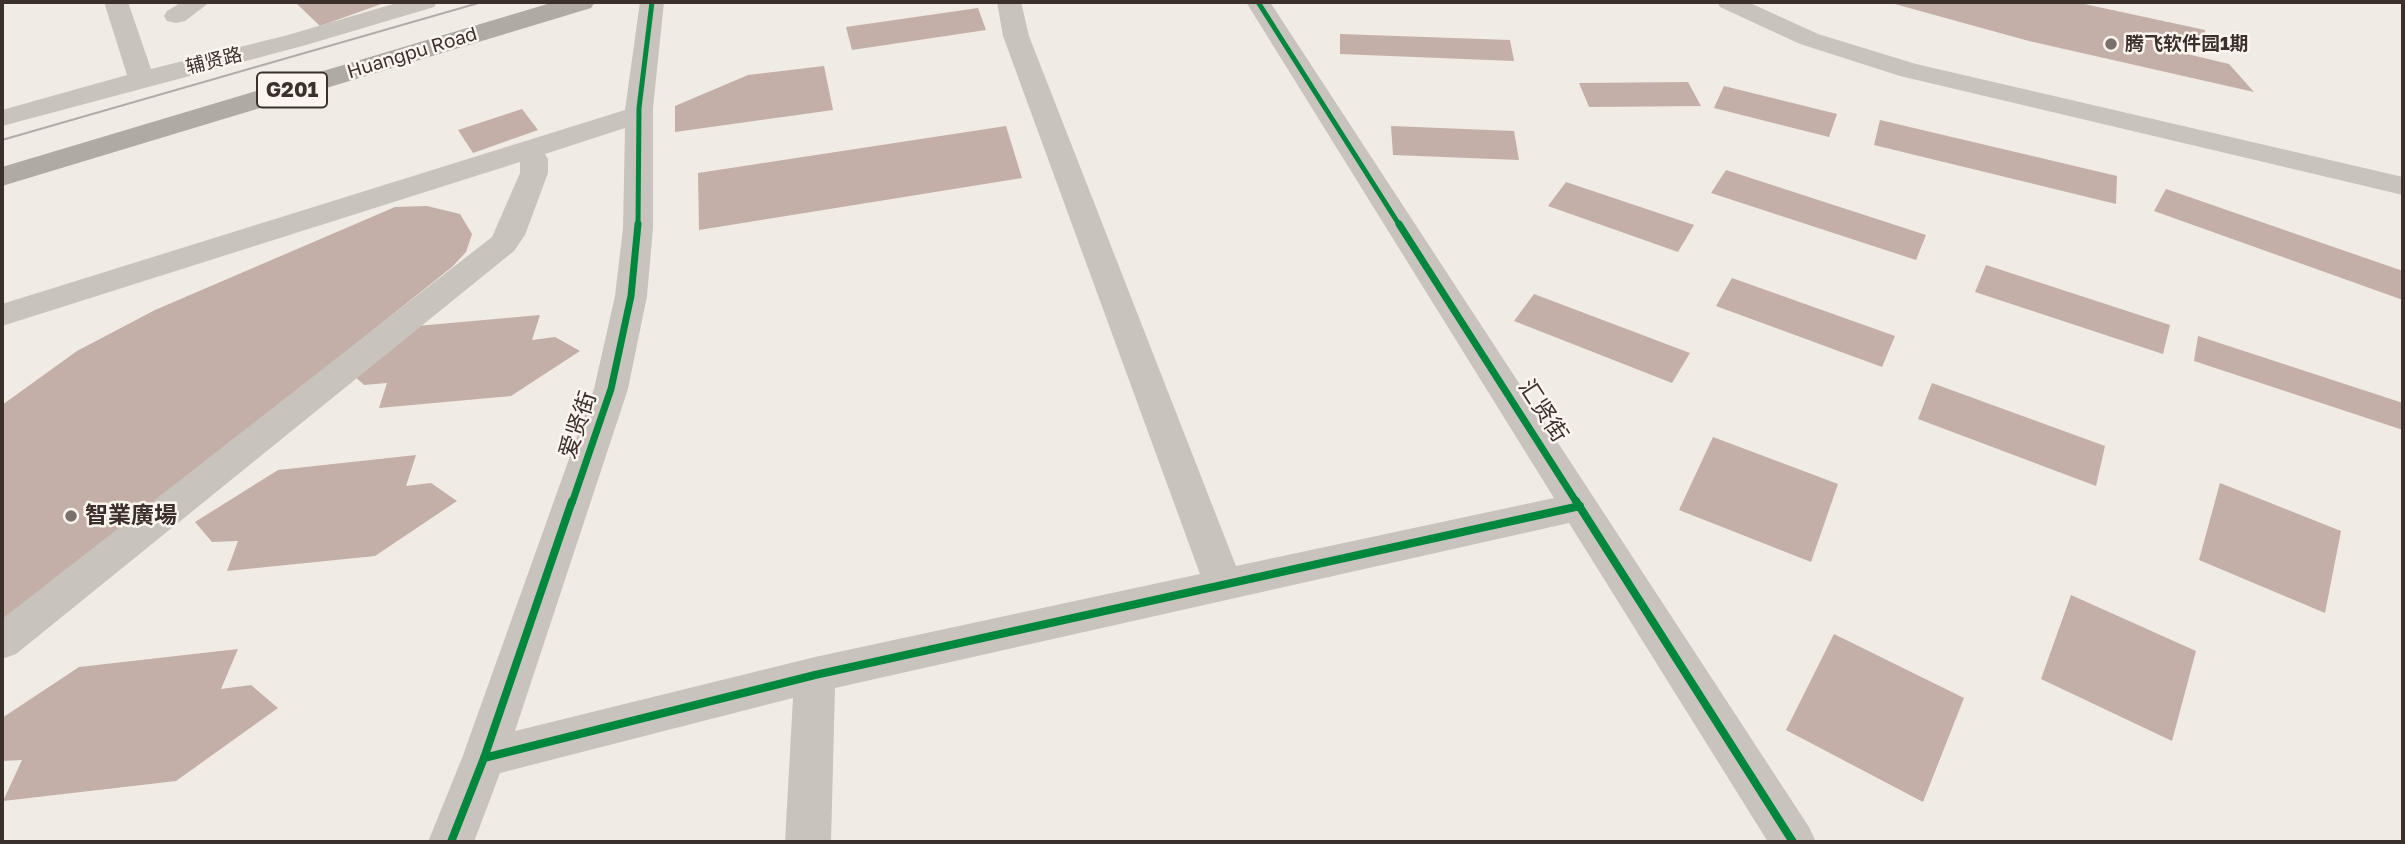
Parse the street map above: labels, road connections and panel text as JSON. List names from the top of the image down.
{
  "streets": {
    "highway": ["Huangpu Road", "G201"],
    "street": ["辅贤路", "汇贤街", "爱贤街"]
  },
  "places": ["腾飞软件园1期", "智業廣場"]
}
